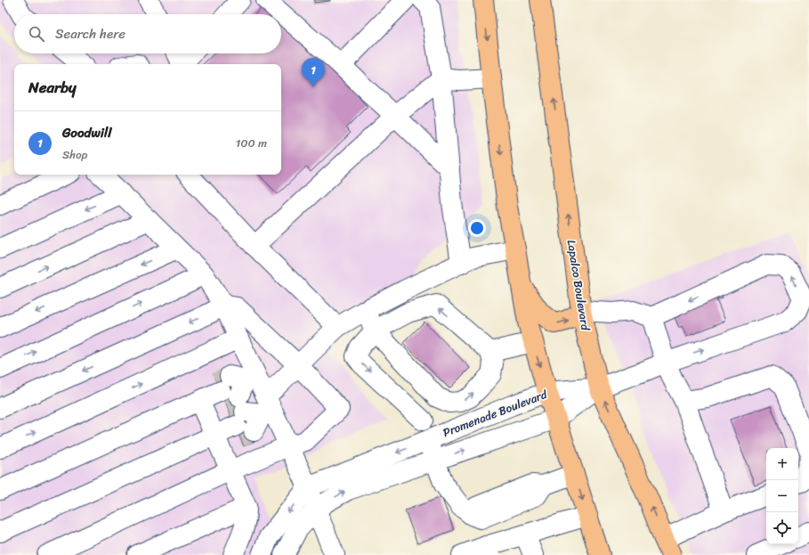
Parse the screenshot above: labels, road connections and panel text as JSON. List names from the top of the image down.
{
  "streets": {
    "main road": ["Lapalco Boulevard"],
    "street": ["Promenade Boulevard"]
  },
  "crossings": [
    ["Lapalco Boulevard", "Promenade Boulevard"]
  ],
  "page": {
    "search": "Search here",
    "pins": "1",
    "heading": "Nearby",
    "list": [
      {
        "mark": "1",
        "name": "Goodwill",
        "note": "Shop",
        "value": "100 m"
      }
    ],
    "map_buttons": ["+", "−"]
  }
}
